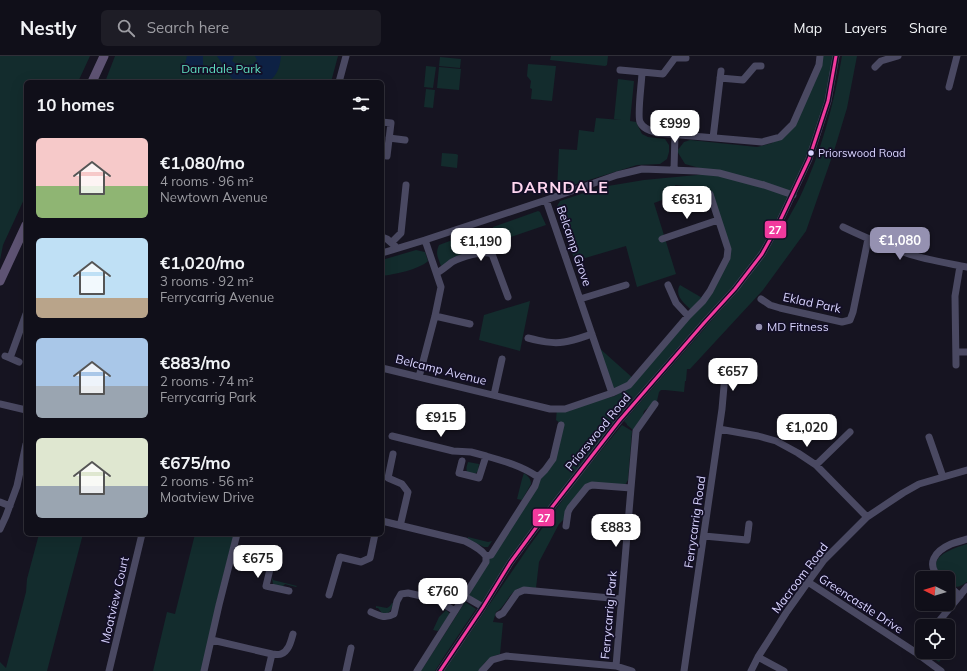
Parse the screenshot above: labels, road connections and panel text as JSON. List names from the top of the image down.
{
  "streets": {
    "street": [
      "Belcamp Grove",
      "Eklad Park",
      "Belcamp Avenue",
      "Priorswood Road",
      "Ferrycarrig Road",
      "Macroom Road",
      "Moatview Court",
      "Greencastle Drive",
      "Ferrycarrig Park"
    ]
  },
  "crossings": [
    ["Belcamp Grove", "Belcamp Avenue"],
    ["Macroom Road", "Greencastle Drive"]
  ],
  "districts": ["DARNDALE"],
  "parks": ["Darndale Park"],
  "places": ["Priorswood Road", "MD Fitness"],
  "lines": ["transit line 27"],
  "north": "left",
  "page": {
    "header": "Nestly",
    "search": "Search here",
    "nav": ["Map", "Layers", "Share"],
    "heading": "10 homes",
    "price": [
      "€999",
      "€631",
      "€1,080",
      "€1,190",
      "€657",
      "€915",
      "€1,020",
      "€883",
      "€675",
      "€760"
    ],
    "list": [
      {
        "name": "€1,080/mo",
        "note": "4 rooms · 96 m² · Newtown Avenue"
      },
      {
        "name": "€1,020/mo",
        "note": "3 rooms · 92 m² · Ferrycarrig Avenue"
      },
      {
        "name": "€883/mo",
        "note": "2 rooms · 74 m² · Ferrycarrig Park"
      },
      {
        "name": "€675/mo",
        "note": "2 rooms · 56 m² · Moatview Drive"
      }
    ]
  }
}
